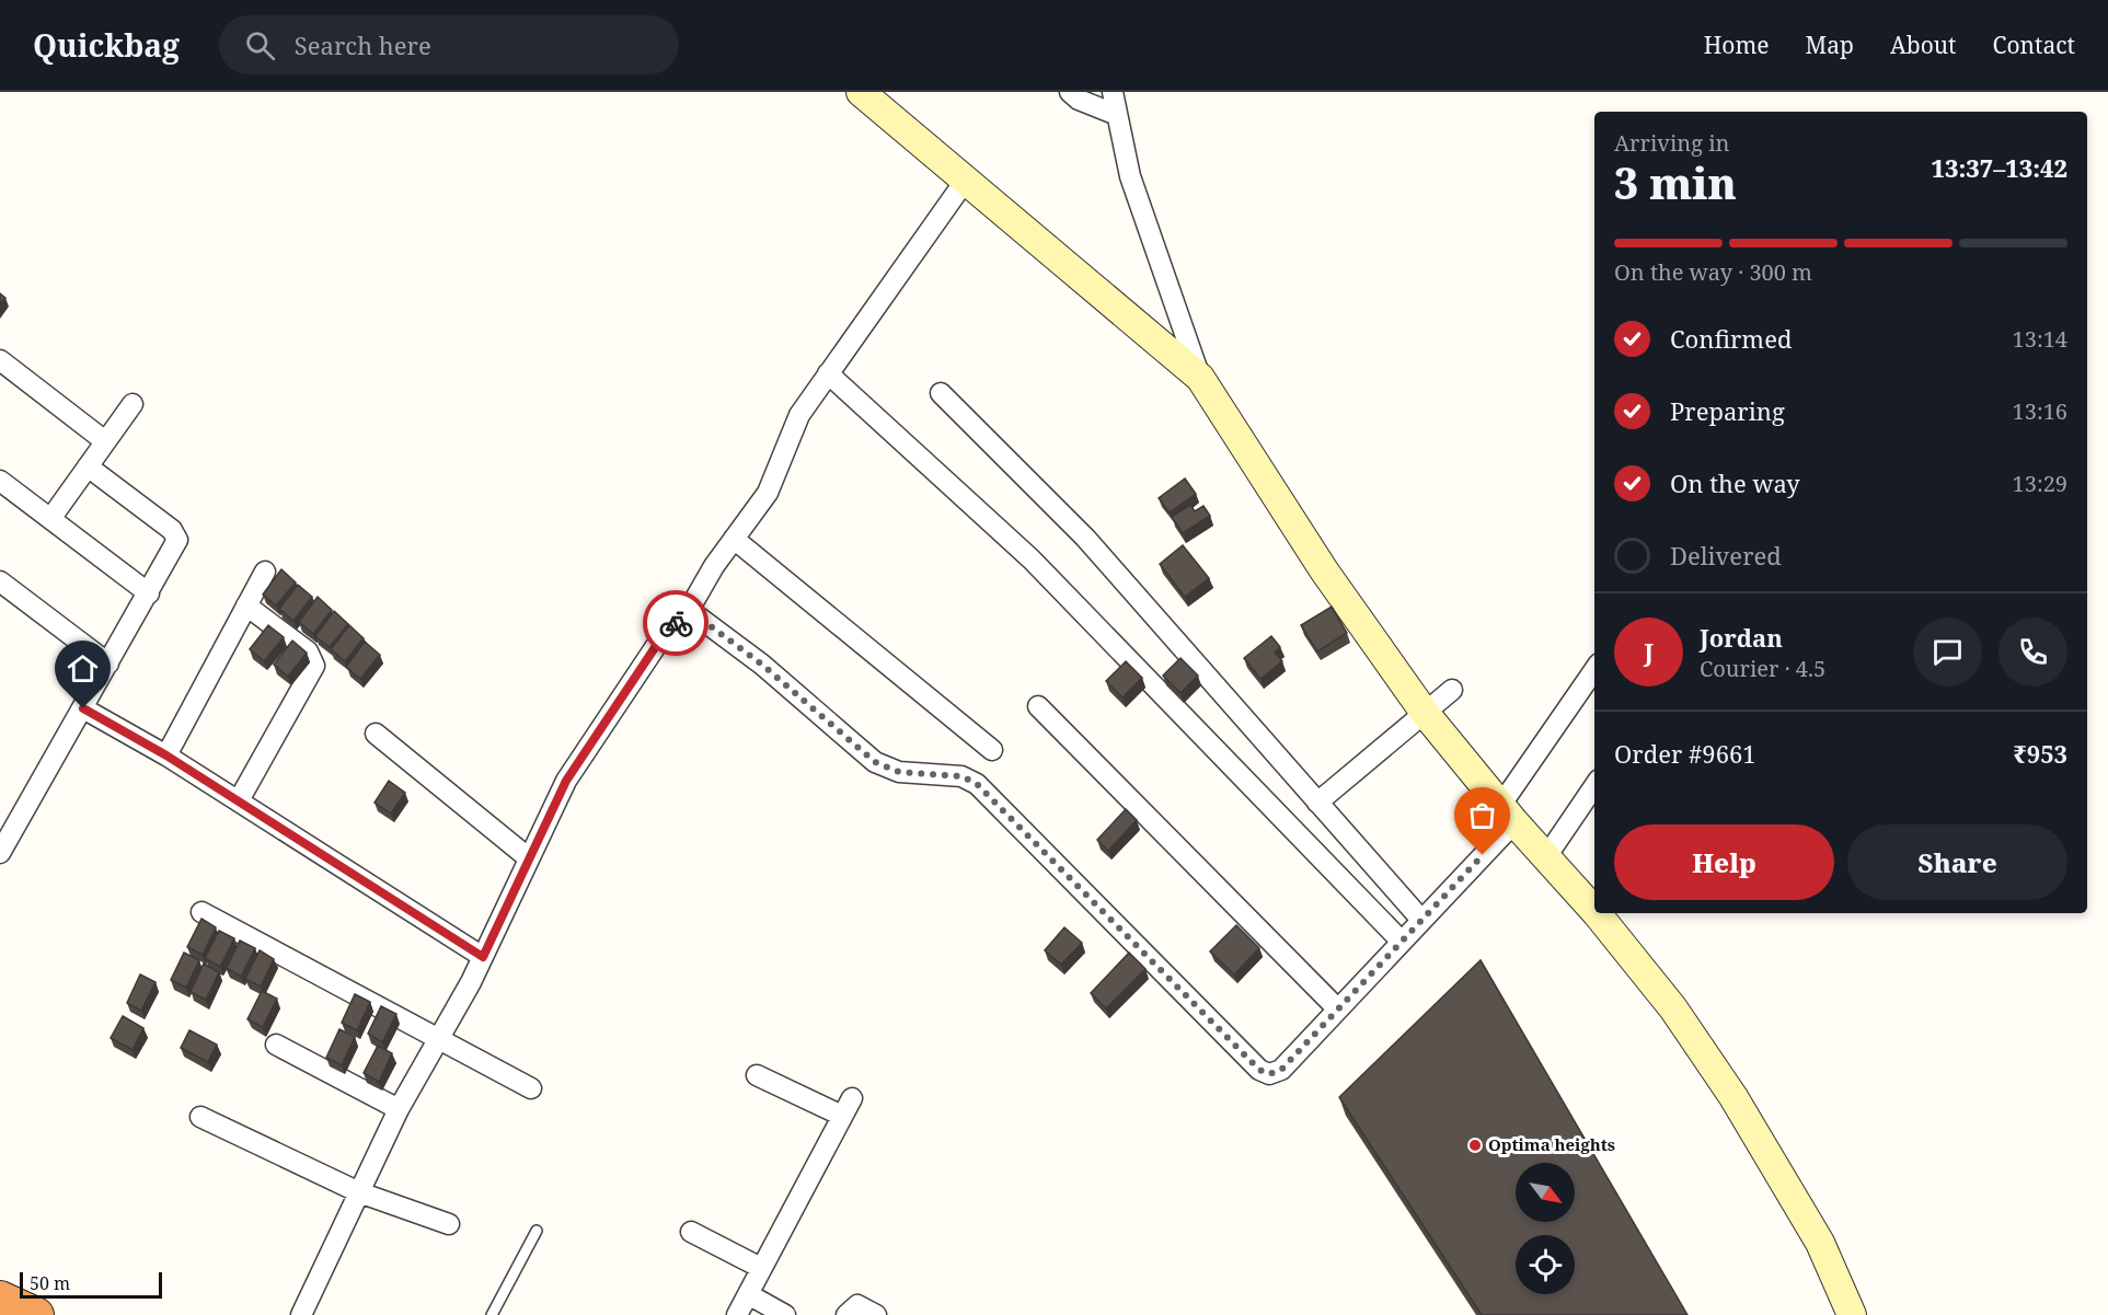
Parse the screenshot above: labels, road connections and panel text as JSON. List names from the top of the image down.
{
  "places": ["Optima heights"],
  "scale_bar": "50 m",
  "north": "bottom right",
  "page": {
    "header": "Quickbag",
    "search": "Search here",
    "nav": [
      "Home",
      "Map",
      "About",
      "Contact"
    ],
    "heading": ["3 min", "Arriving in", "13:37–13:42"],
    "panel": [
      "Jordan",
      "Courier · 4.5",
      "Order #9661",
      "₹953"
    ],
    "bar": "On the way · 300 m",
    "list": [
      ["Confirmed", "13:14"],
      ["Preparing", "13:16"],
      ["On the way", "13:29"],
      "Delivered"
    ],
    "round": "J",
    "buttons": ["Help", "Share"],
    "scale": "50 m"
  }
}
